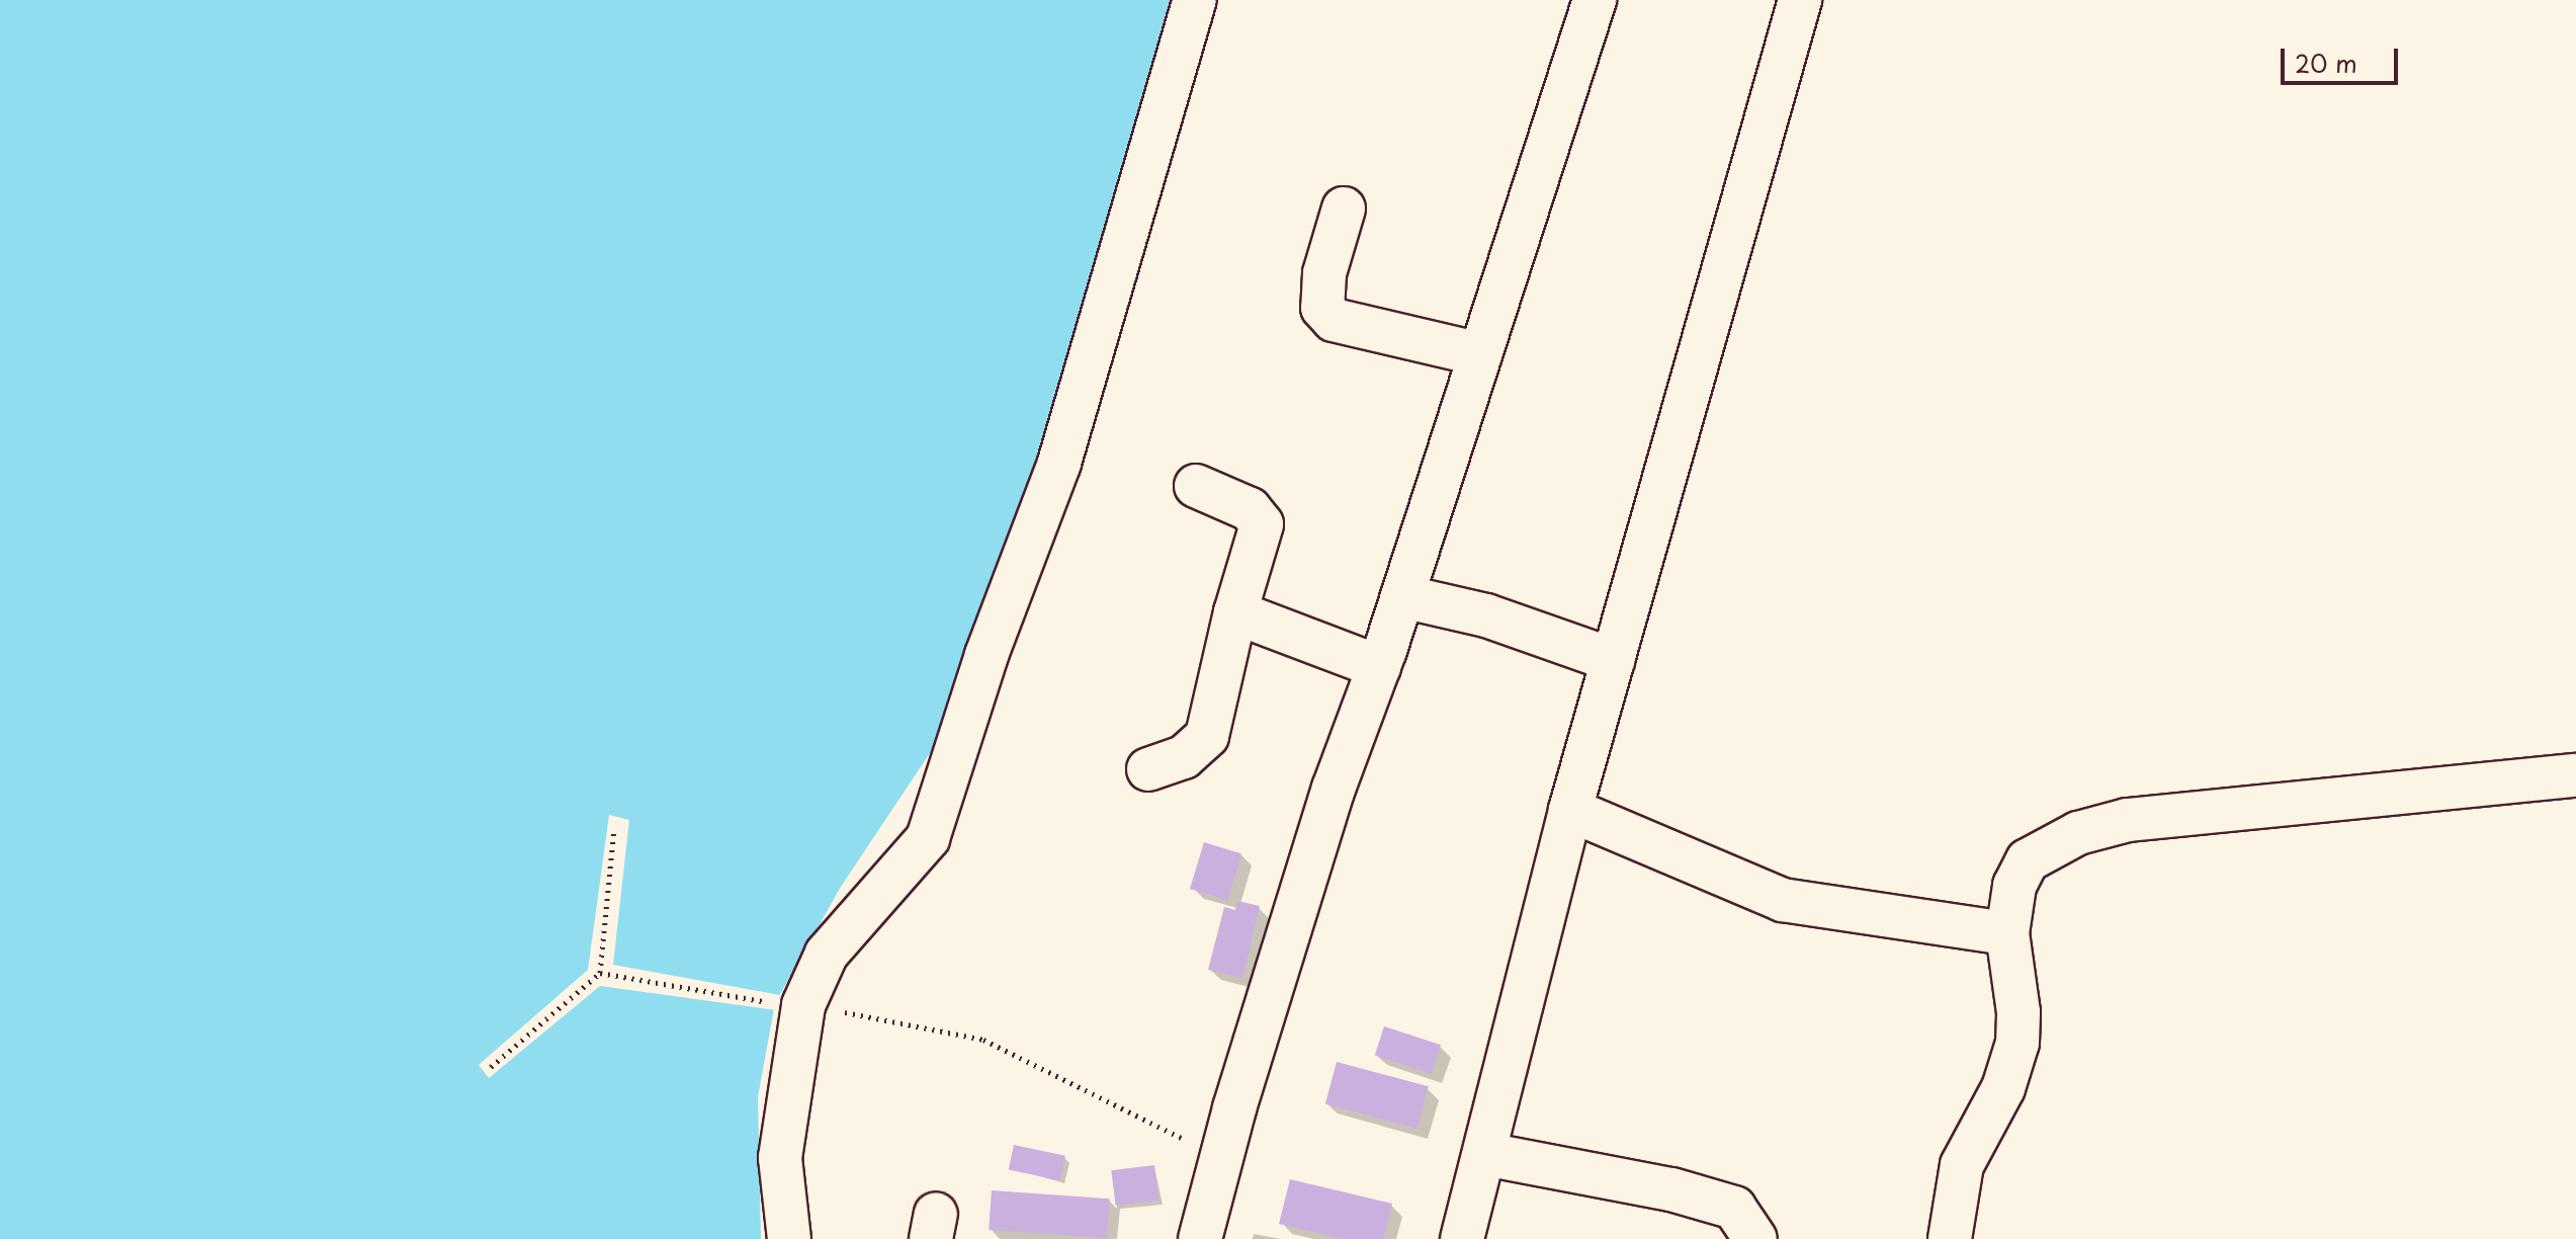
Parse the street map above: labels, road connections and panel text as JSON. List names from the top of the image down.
{
  "scale_bar": "20 m"
}
